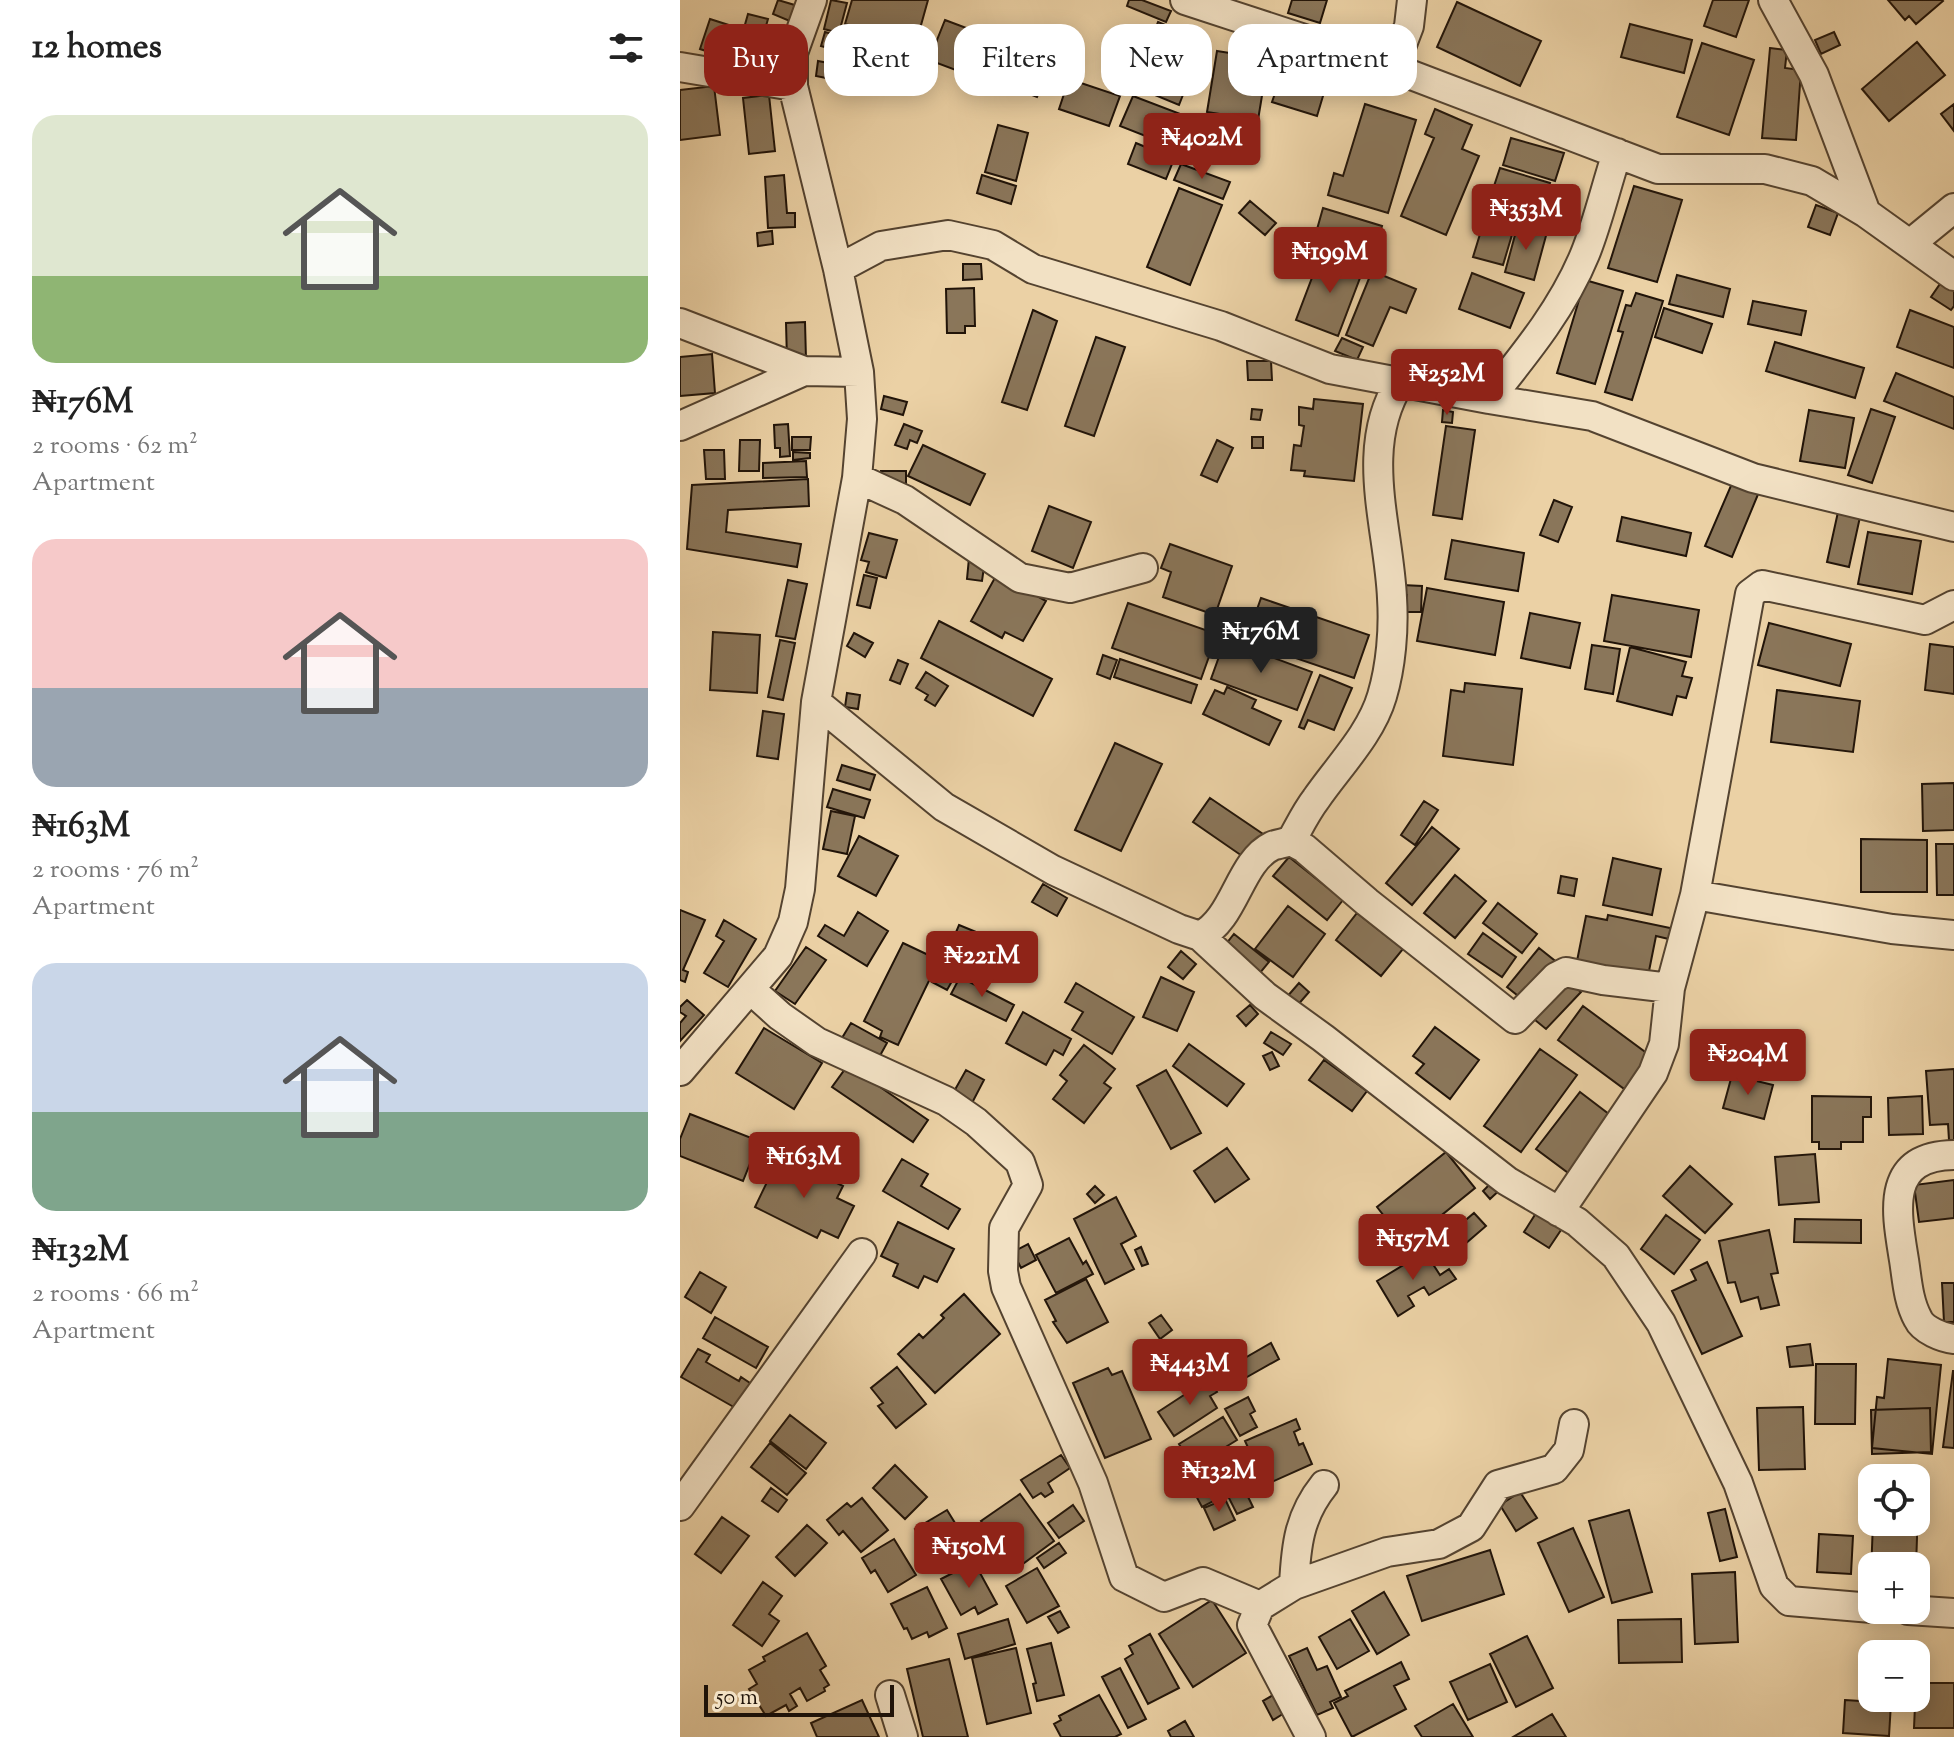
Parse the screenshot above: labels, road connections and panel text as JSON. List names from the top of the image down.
{
  "scale_bar": "50 m",
  "page": {
    "heading": "12 homes",
    "chip": [
      "Buy",
      "Rent",
      "Filters",
      "New",
      "Apartment"
    ],
    "list": [
      {
        "name": "₦176M",
        "note": "2 rooms · 62 m² · Apartment"
      },
      {
        "name": "₦163M",
        "note": "2 rooms · 76 m² · Apartment"
      },
      {
        "name": "₦132M",
        "note": "2 rooms · 66 m² · Apartment"
      }
    ],
    "price": [
      "₦402M",
      "₦353M",
      "₦199M",
      "₦252M",
      "₦176M",
      "₦221M",
      "₦204M",
      "₦163M",
      "₦157M",
      "₦443M",
      "₦132M",
      "₦150M"
    ],
    "map_buttons": ["+", "−"],
    "scale": "50 m"
  }
}
